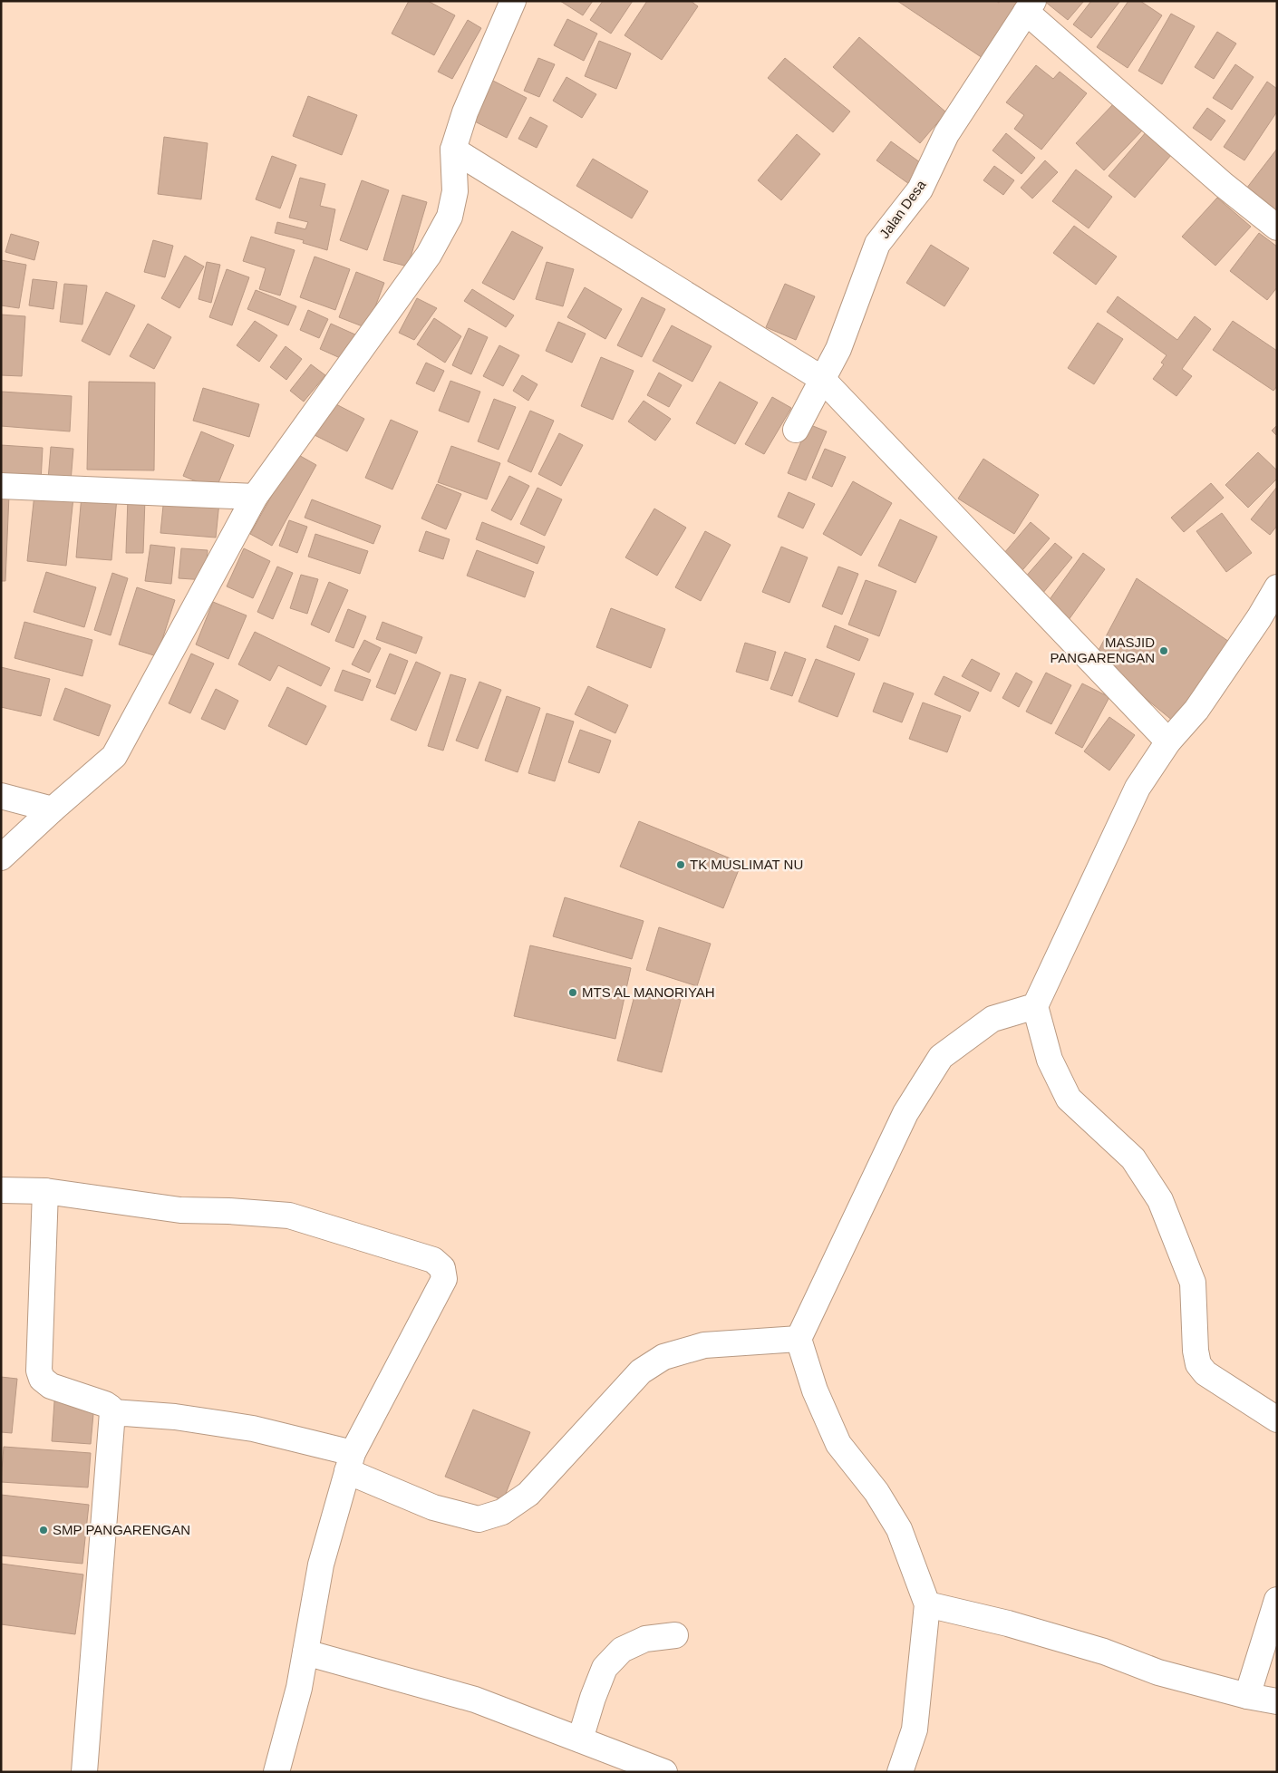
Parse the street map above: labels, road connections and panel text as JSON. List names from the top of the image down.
{
  "streets": {
    "street": ["Jalan Desa"]
  },
  "places": [
    "MASJID PANGARENGAN",
    "TK MUSLIMAT NU",
    "MTS AL MANORIYAH",
    "SMP PANGARENGAN"
  ]
}
